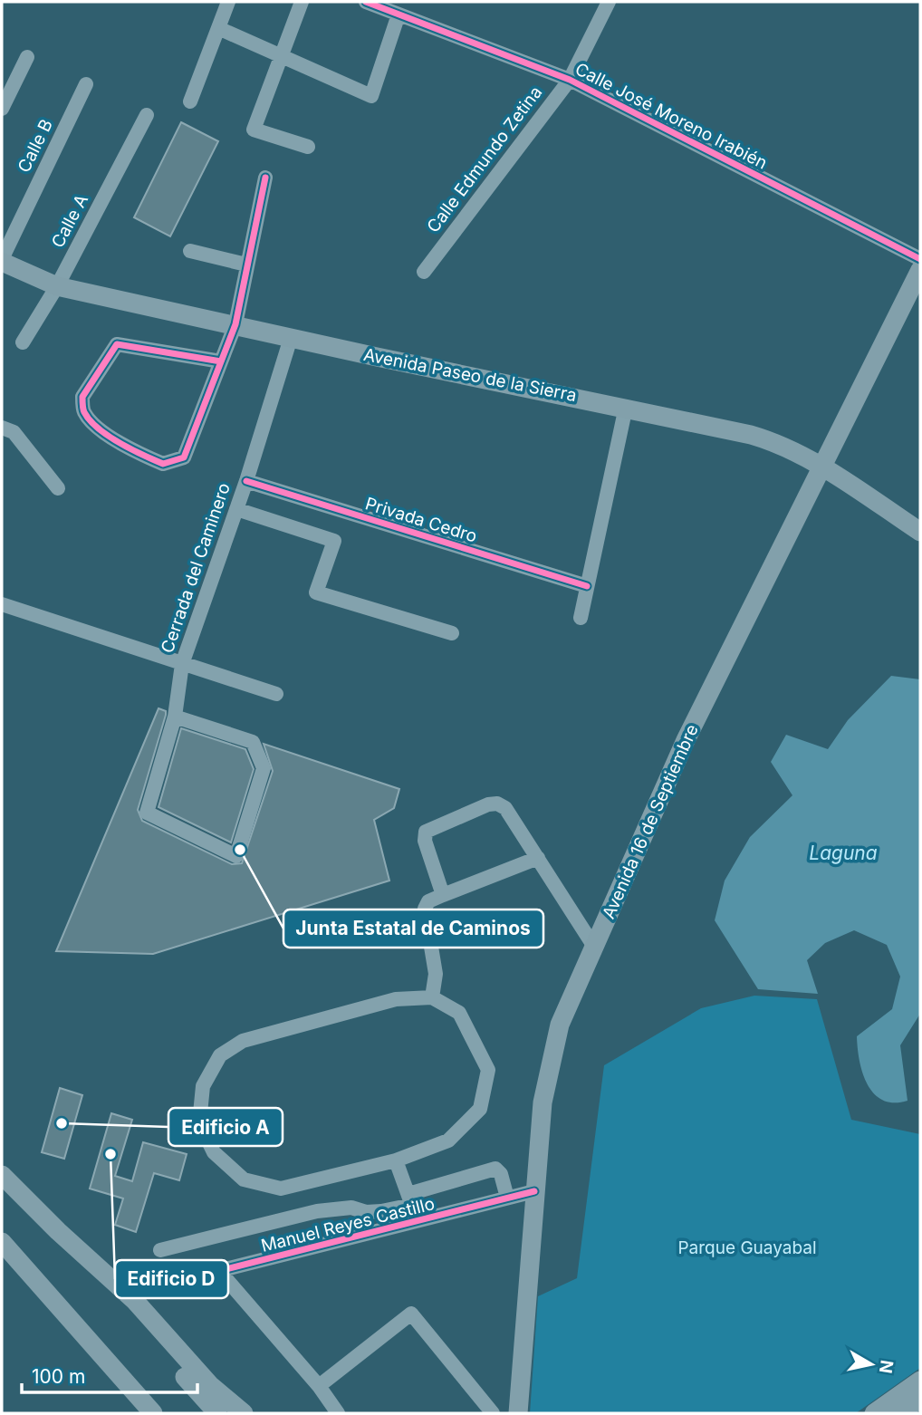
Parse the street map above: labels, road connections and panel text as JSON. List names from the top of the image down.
{
  "streets": {
    "main road": ["Avenida Paseo de la Sierra", "Avenida 16 de Septiembre"],
    "street": [
      "Calle José Moreno Irabién",
      "Calle B",
      "Calle Edmundo Zetina",
      "Calle A",
      "Privada Cedro",
      "Cerrada del Caminero",
      "Manuel Reyes Castillo"
    ]
  },
  "crossings": [
    ["Calle José Moreno Irabién", "Calle Edmundo Zetina"],
    ["Calle B", "Avenida Paseo de la Sierra"],
    ["Calle A", "Avenida Paseo de la Sierra"],
    ["Avenida Paseo de la Sierra", "Cerrada del Caminero"],
    ["Avenida Paseo de la Sierra", "Avenida 16 de Septiembre"],
    ["Privada Cedro", "Cerrada del Caminero"],
    ["Avenida 16 de Septiembre", "Manuel Reyes Castillo"]
  ],
  "water": ["Laguna"],
  "parks": ["Parque Guayabal"],
  "places": ["Junta Estatal de Caminos", "Edificio A", "Edificio D"],
  "scale_bar": "100 m",
  "north": "right"
}
